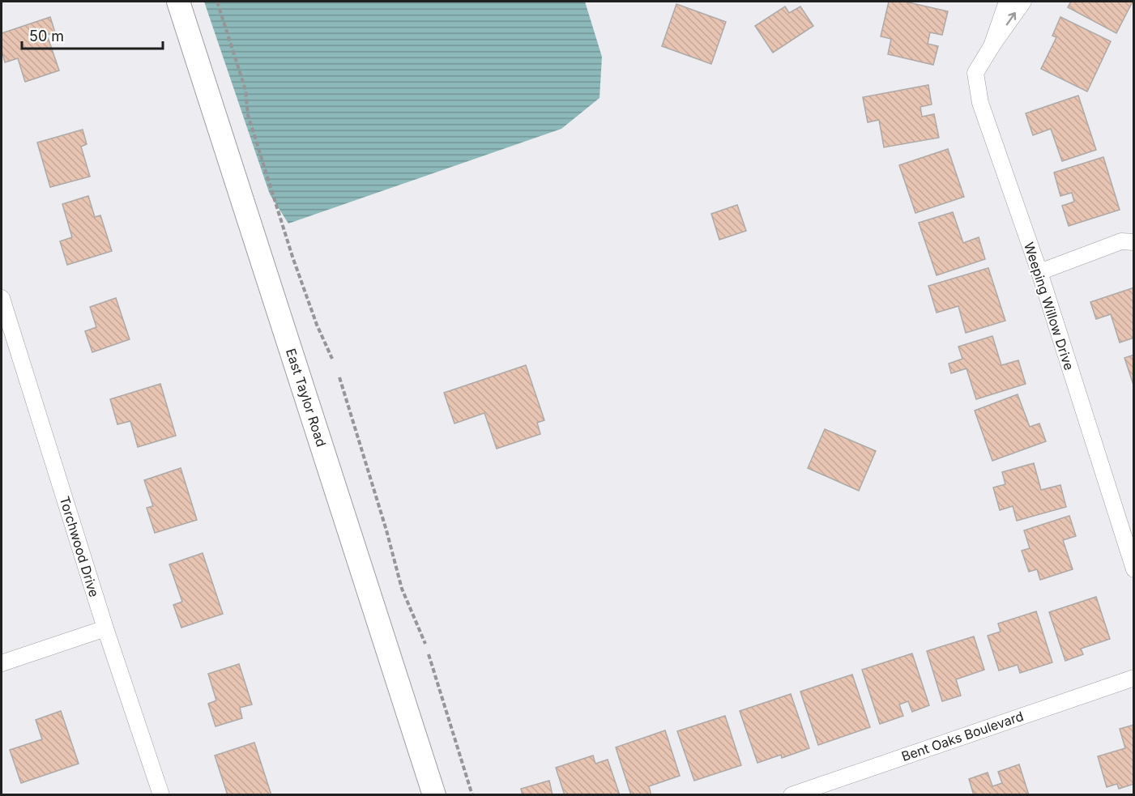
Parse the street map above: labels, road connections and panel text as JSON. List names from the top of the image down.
{
  "streets": {
    "main road": ["East Taylor Road"],
    "street": ["Weeping Willow Drive", "Torchwood Drive", "Bent Oaks Boulevard"]
  },
  "scale_bar": "50 m"
}
